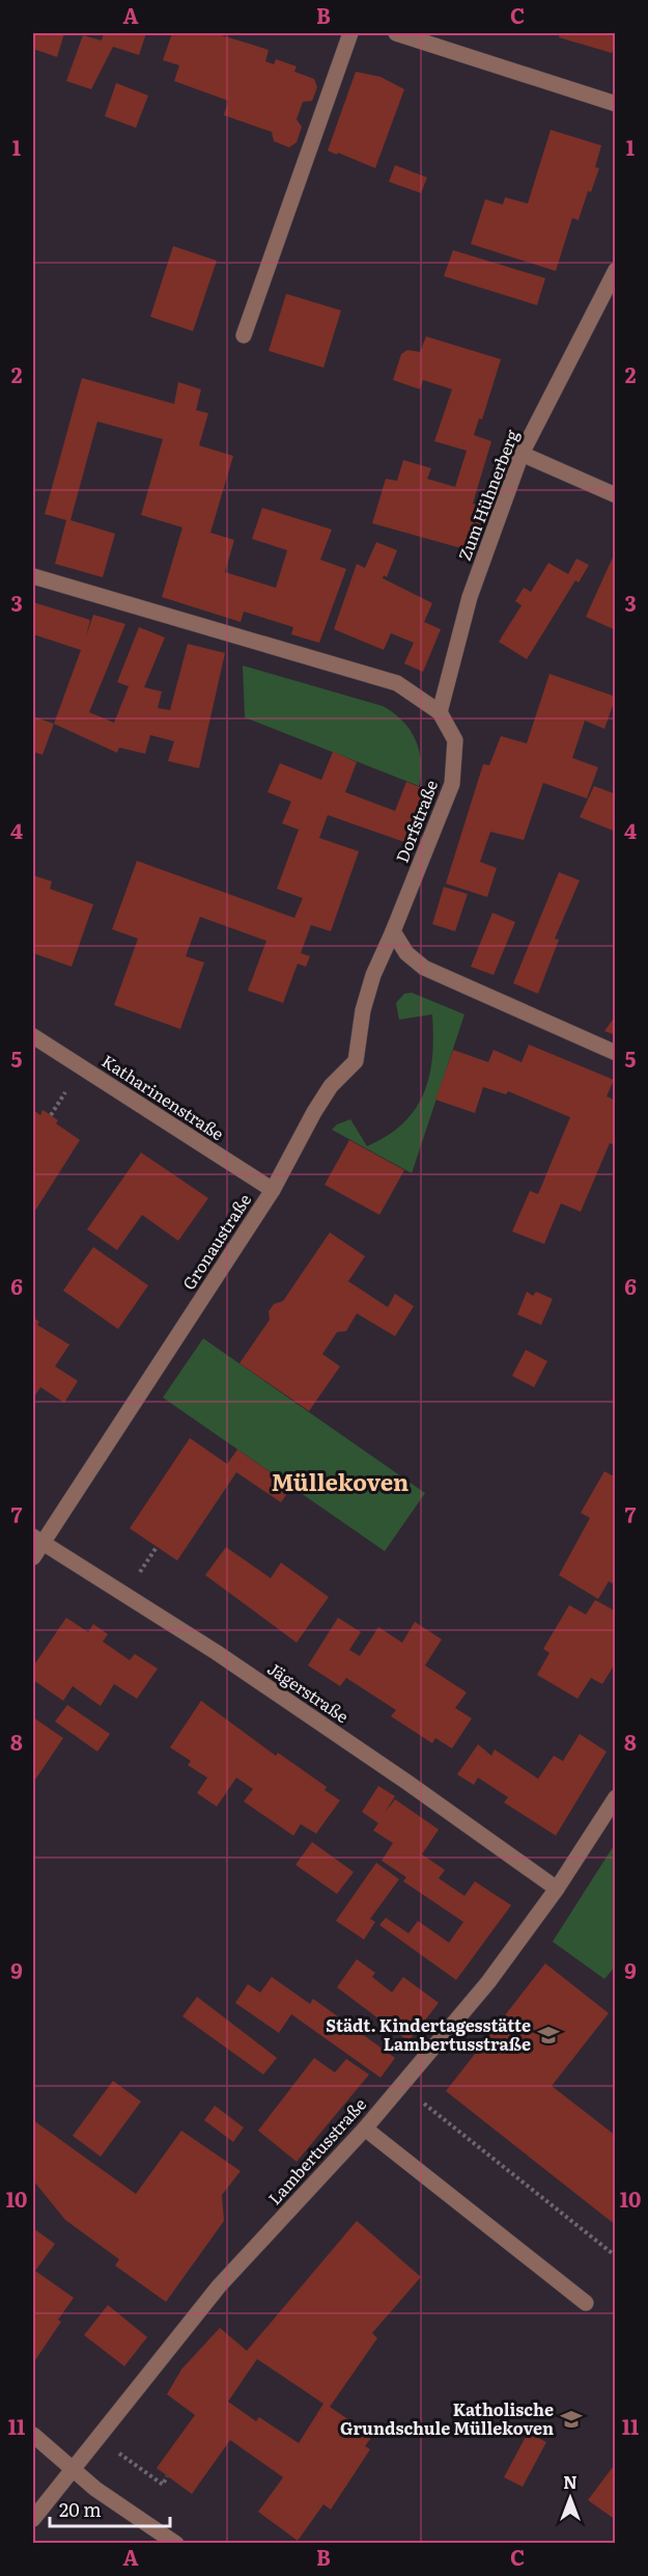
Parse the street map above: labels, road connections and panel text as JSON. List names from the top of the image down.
{
  "streets": {
    "street": [
      "Zum Hühnerberg",
      "Dorfstraße",
      "Katharinenstraße",
      "Gronaustraße",
      "Jägerstraße",
      "Lambertusstraße"
    ]
  },
  "crossings": [
    ["Zum Hühnerberg", "Dorfstraße"],
    ["Dorfstraße", "Gronaustraße"],
    ["Katharinenstraße", "Gronaustraße"],
    ["Gronaustraße", "Jägerstraße"],
    ["Jägerstraße", "Lambertusstraße"]
  ],
  "districts": ["Müllekoven"],
  "places": {
    "school or university": ["Städt. Kindertagesstätte Lambertusstraße", "Katholische Grundschule Müllekoven"]
  },
  "scale_bar": "20 m",
  "north": "top",
  "grid": {
    "columns": ["A", "B", "C"],
    "rows": [
      "1",
      "2",
      "3",
      "4",
      "5",
      "6",
      "7",
      "8",
      "9",
      "10",
      "11"
    ]
  }
}
